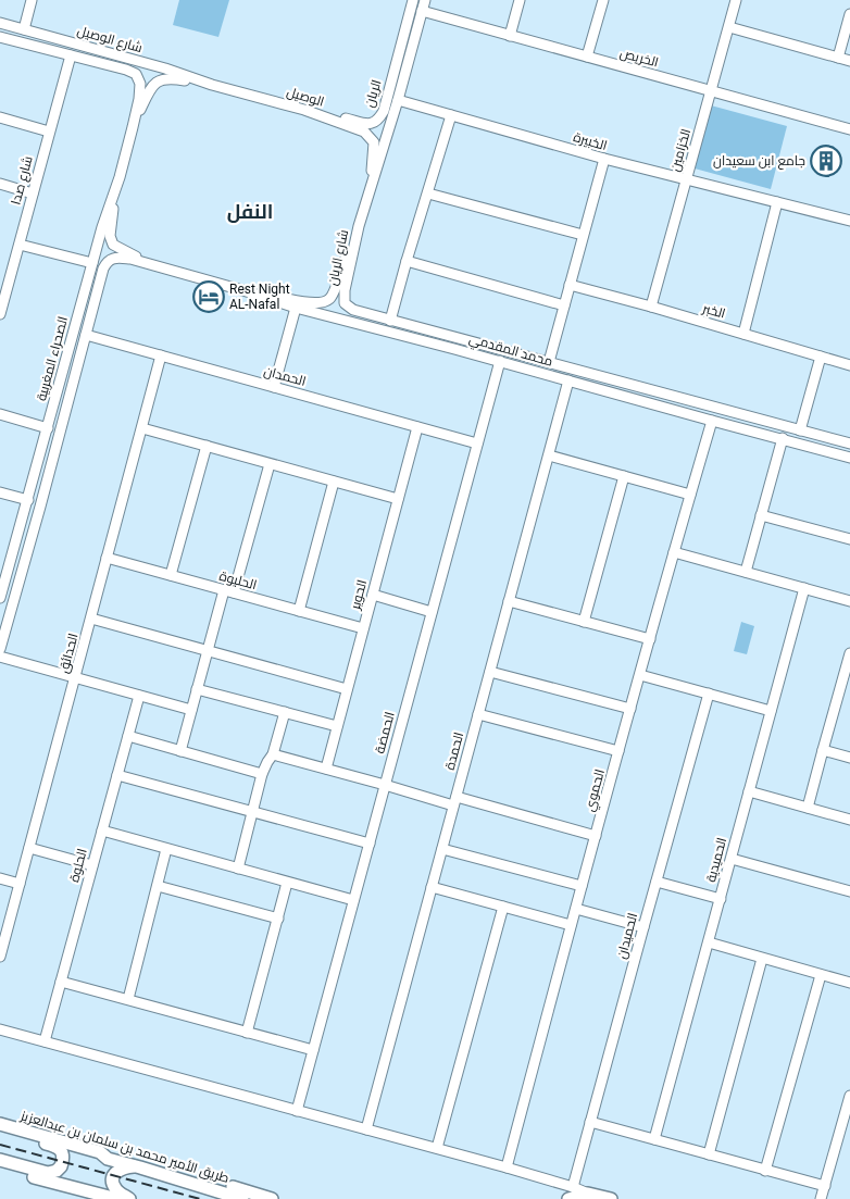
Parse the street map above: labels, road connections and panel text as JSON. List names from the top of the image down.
{
  "streets": {
    "main road": ["طريق الأمير محمد بن سلمان بن عبدالعزيز"],
    "street": [
      "شارع الوصيل",
      "الخريص",
      "الريان",
      "الوصيل",
      "الخبيرة",
      "الخزامين",
      "شارع صدا",
      "شارع الريان",
      "الخبر",
      "محمد المقدمي",
      "الصحراء المغربية",
      "الحمدان",
      "الحليوة",
      "الحوير",
      "الحدائق",
      "الحمضة",
      "الحمدة",
      "الحموي",
      "الحميدية",
      "الحلوة",
      "الحميدان"
    ]
  },
  "crossings": [
    ["شارع الوصيل", "الوصيل"],
    ["شارع الوصيل", "شارع صدا"],
    ["شارع الوصيل", "الصحراء المغربية"],
    ["الخريص", "الريان"],
    ["الخريص", "الخزامين"],
    ["الريان", "الوصيل"],
    ["الريان", "الخبيرة"],
    ["الريان", "شارع الريان"],
    ["الخبيرة", "الخزامين"],
    ["الخزامين", "الخبر"],
    ["شارع الريان", "محمد المقدمي"],
    ["محمد المقدمي", "الصحراء المغربية"],
    ["محمد المقدمي", "الحمضة"],
    ["محمد المقدمي", "الحمدة"],
    ["محمد المقدمي", "الحموي"],
    ["الصحراء المغربية", "الحمدان"],
    ["الحمدان", "الحوير"],
    ["الحمدان", "الحدائق"],
    ["الحمدان", "الحمضة"],
    ["الحليوة", "الحوير"],
    ["الحليوة", "الحدائق"]
  ],
  "districts": ["النفل"],
  "places": {
    "building": ["جامع ابن سعيدان"],
    "hotel": ["Rest Night AL-Nafal"]
  }
}
